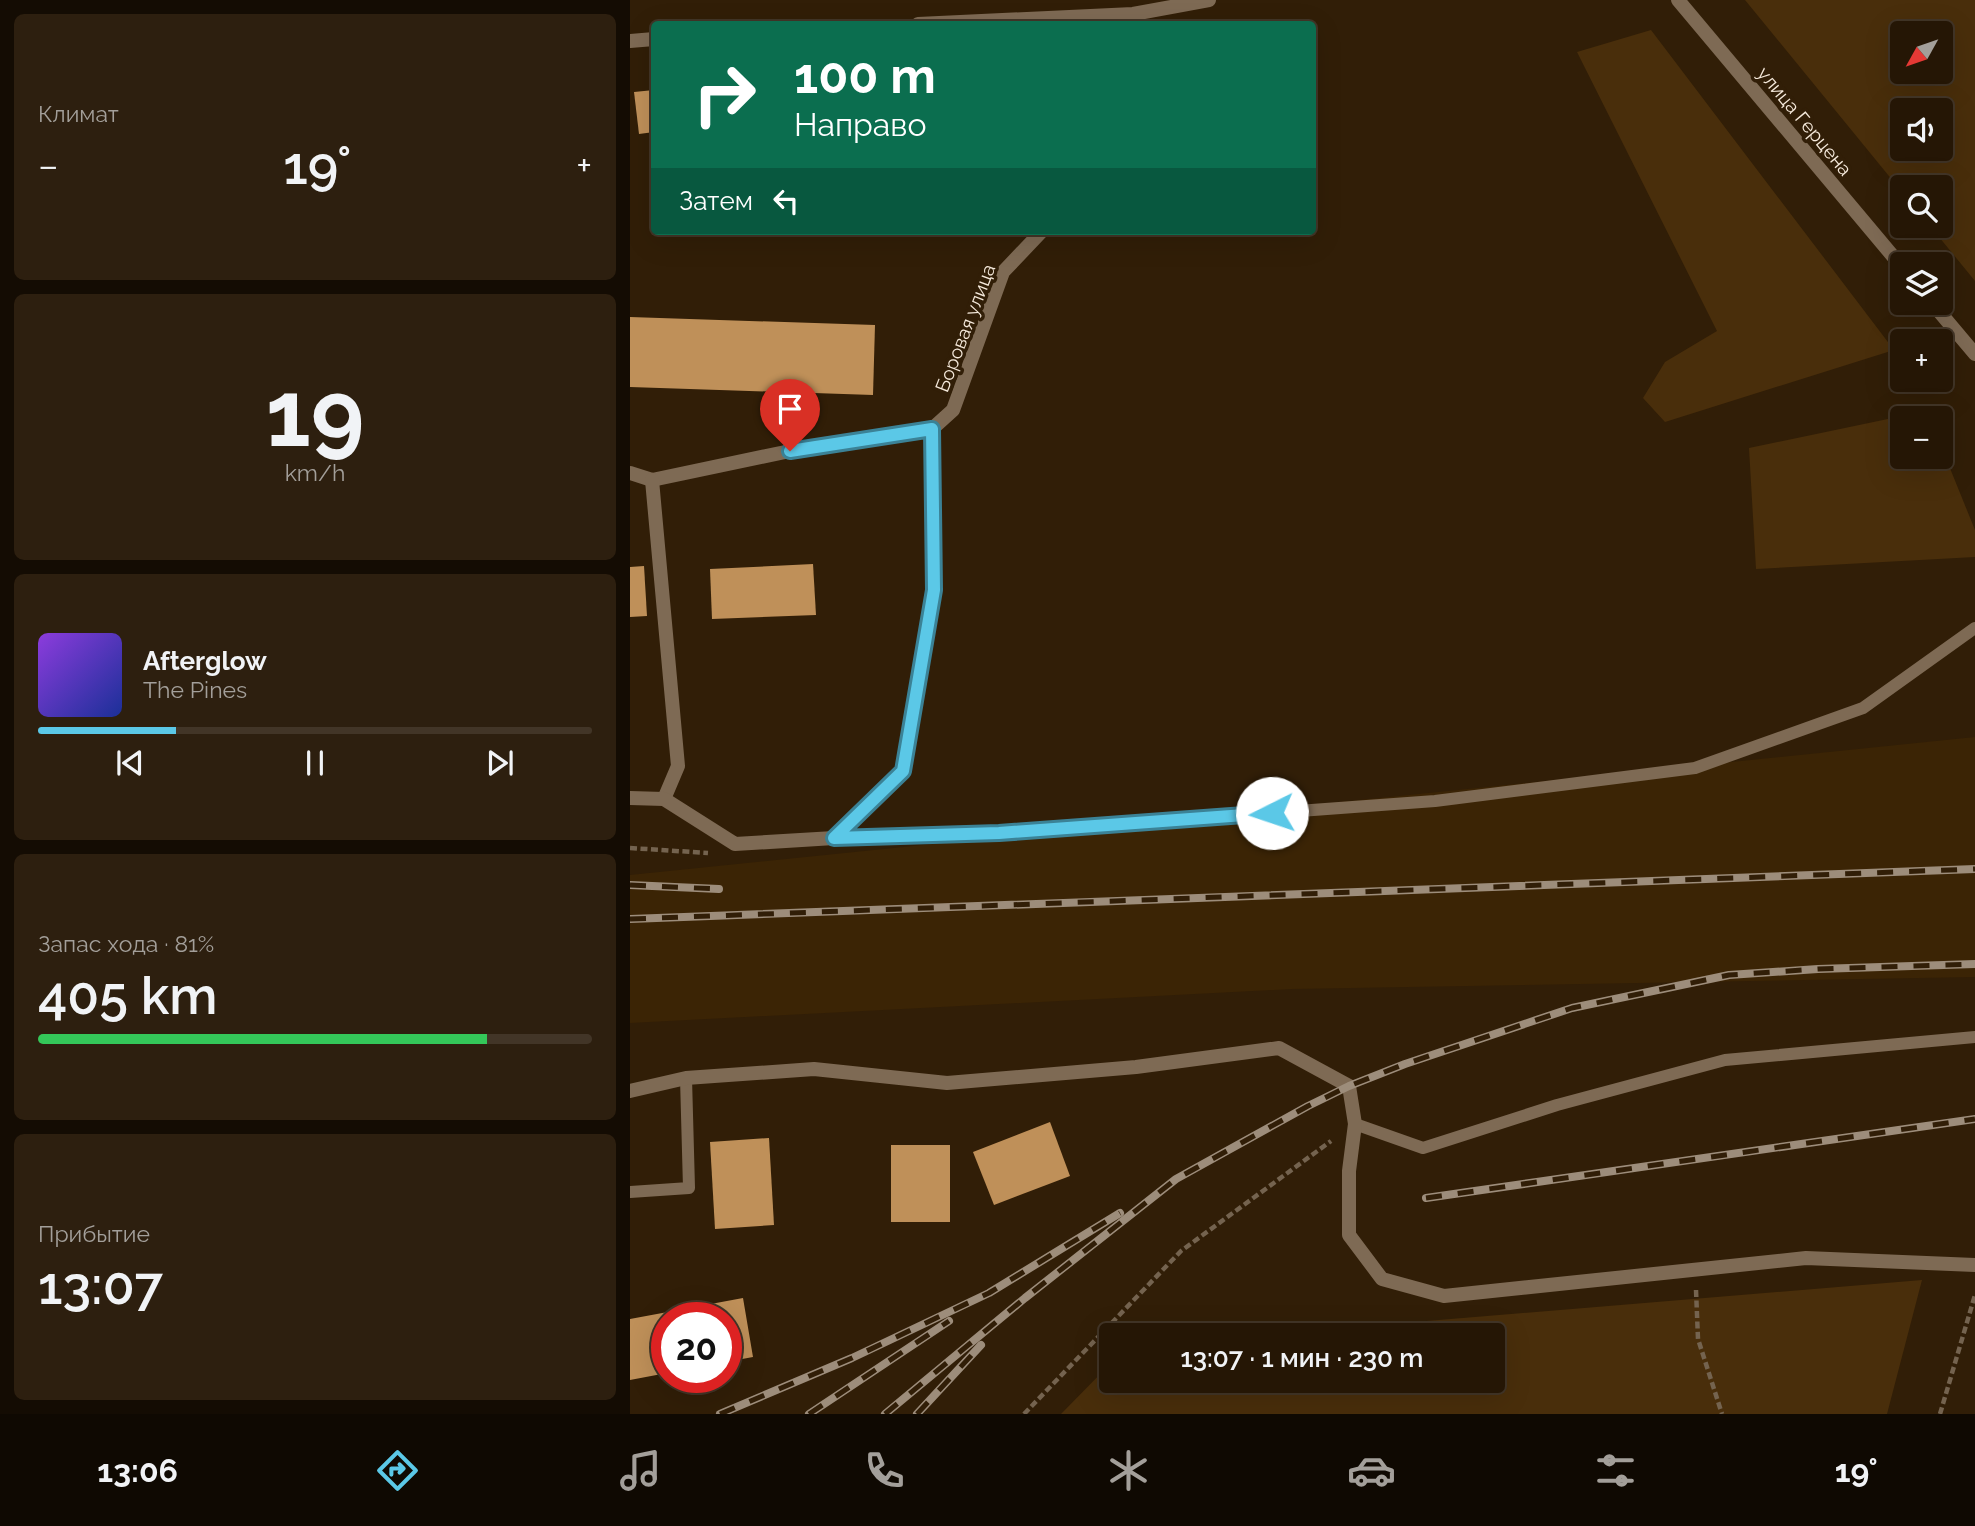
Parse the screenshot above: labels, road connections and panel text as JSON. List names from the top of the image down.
{
  "streets": {
    "street": ["улица Герцена", "Боровая улица"]
  },
  "north": "bottom left",
  "page": {
    "tile": [
      "Климат",
      ["19", "km/h"],
      ["Запас хода · 81%", "405 km"],
      ["Прибытие", "13:07"]
    ],
    "map_buttons": ["+", "−"],
    "turn": ["100 m", "Направо"],
    "heat": ["−", "19°", "+"],
    "then": "Затем",
    "song": ["Afterglow", "The Pines"],
    "limit": "20",
    "trip": "13:07 · 1 мин · 230 m",
    "tabs": ["13:06", "19°"]
  }
}
